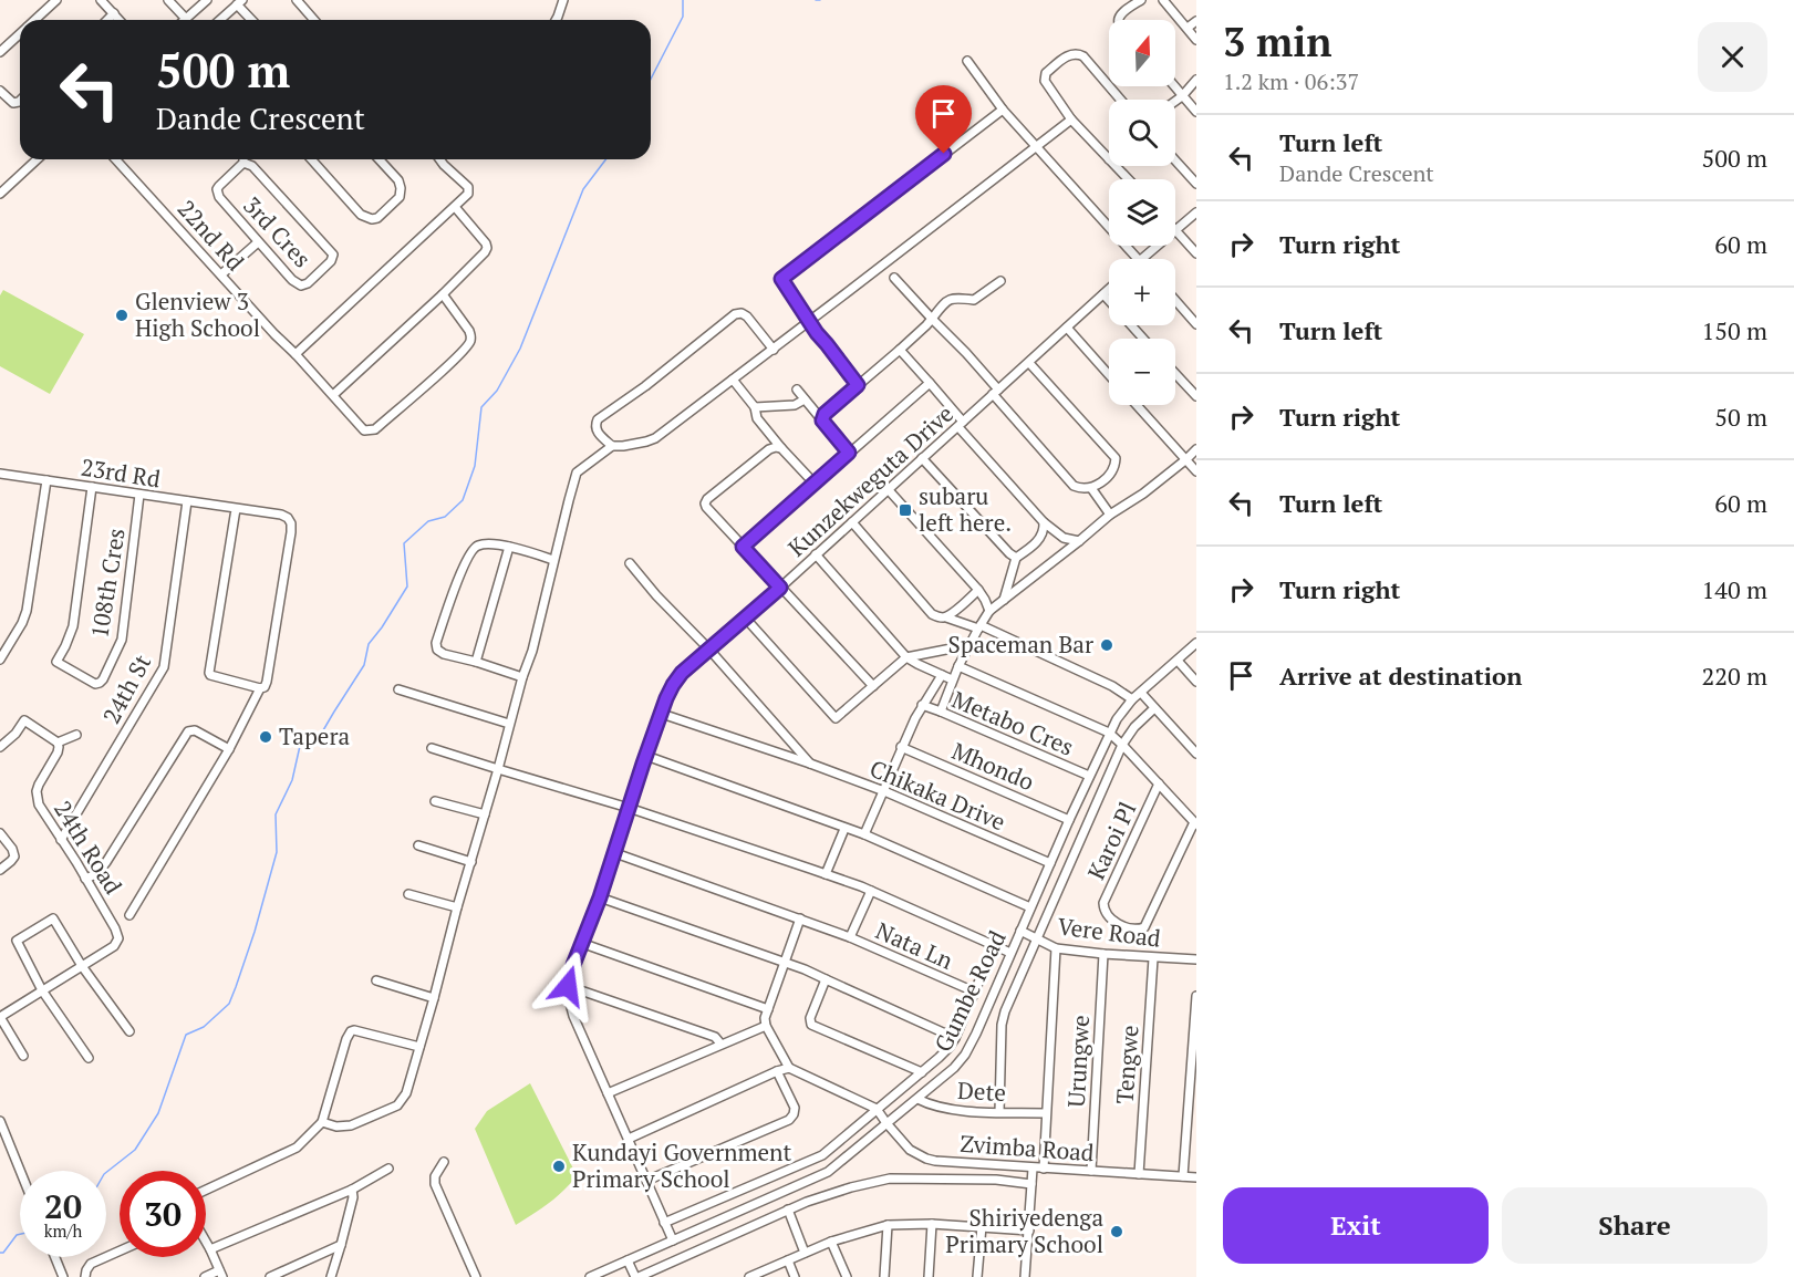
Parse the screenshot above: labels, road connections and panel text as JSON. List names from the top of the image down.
{
  "streets": {
    "street": [
      "3rd Cres",
      "22nd Rd",
      "23rd Rd",
      "Kunzekweguta Drive",
      "108th Cres",
      "24th St",
      "Metabo Cres",
      "Mhondo",
      "Chikaka Drive",
      "Karoi Pl",
      "24th Road",
      "Vere Road",
      "Nata Ln",
      "Gumbe Road",
      "Urungwe",
      "Tengwe",
      "Dete",
      "Zvimba Road"
    ]
  },
  "crossings": [
    ["23rd Rd", "108th Cres"],
    ["23rd Rd", "24th St"],
    ["Kunzekweguta Drive", "Chikaka Drive"],
    ["Kunzekweguta Drive", "Gumbe Road"],
    ["24th St", "24th Road"],
    ["Metabo Cres", "Gumbe Road"],
    ["Mhondo", "Gumbe Road"],
    ["Chikaka Drive", "Gumbe Road"],
    ["Vere Road", "Gumbe Road"],
    ["Vere Road", "Urungwe"],
    ["Vere Road", "Tengwe"],
    ["Gumbe Road", "Dete"],
    ["Gumbe Road", "Zvimba Road"],
    ["Urungwe", "Zvimba Road"],
    ["Tengwe", "Zvimba Road"]
  ],
  "places": {
    "other": [
      "Glenview 3 High School",
      "Spaceman Bar",
      "Tapera",
      "Kundayi Government Primary School",
      "Shiriyedenga Primary School"
    ],
    "transit": ["subaru left here."]
  },
  "north": "top",
  "page": {
    "heading": ["3 min", "1.2 km · 06:37"],
    "map_buttons": ["+", "−"],
    "turn": ["500 m", "Dande Crescent"],
    "list": [
      {
        "name": "Turn left",
        "note": "Dande Crescent",
        "value": "500 m"
      },
      {
        "name": "Turn right",
        "value": "60 m"
      },
      {
        "name": "Turn left",
        "value": "150 m"
      },
      {
        "name": "Turn right",
        "value": "50 m"
      },
      {
        "name": "Turn left",
        "value": "60 m"
      },
      {
        "name": "Turn right",
        "value": "140 m"
      },
      {
        "name": "Arrive at destination",
        "value": "220 m"
      }
    ],
    "speed": "20 km/h",
    "limit": "30",
    "buttons": ["Exit", "Share"]
  }
}
